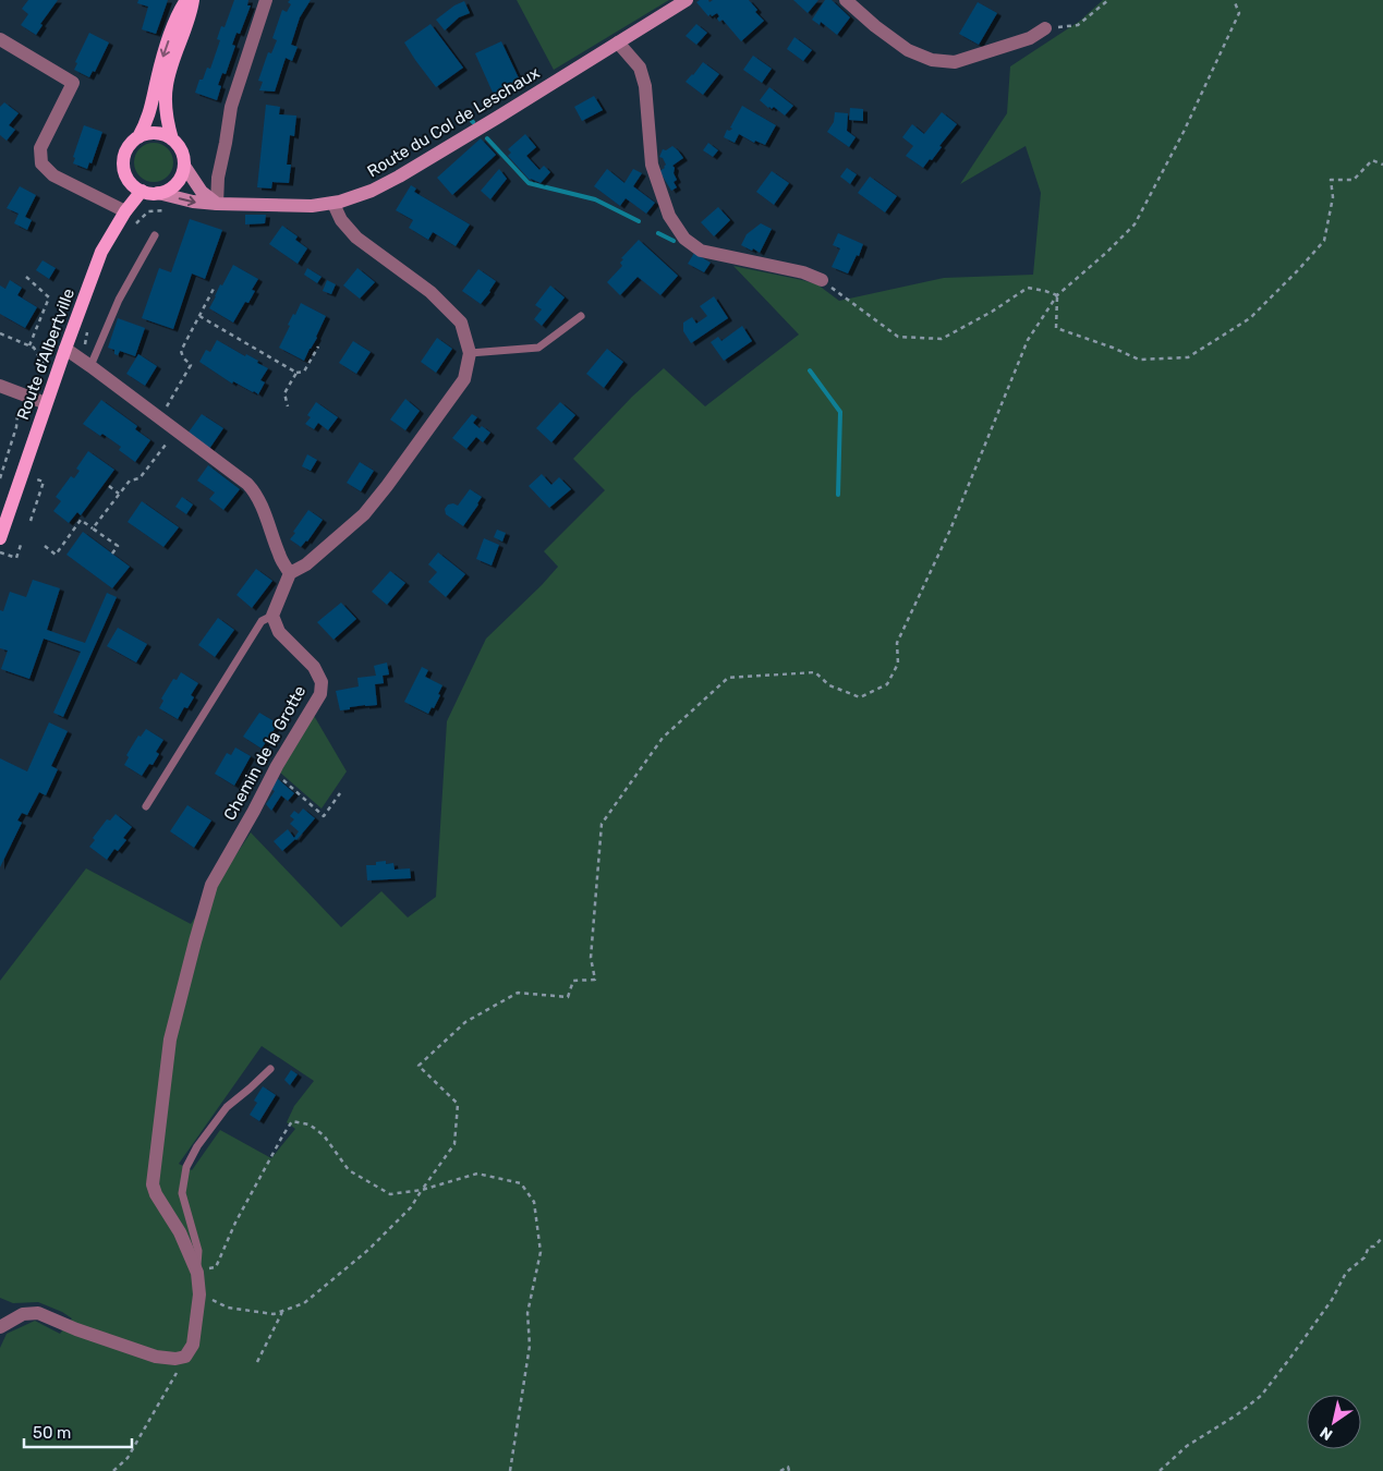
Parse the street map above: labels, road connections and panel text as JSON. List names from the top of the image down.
{
  "streets": {
    "main road": ["Route du Col de Leschaux", "Route d'Albertville"],
    "street": ["Chemin de la Grotte"]
  },
  "crossings": [
    ["Route du Col de Leschaux", "Route d'Albertville"]
  ],
  "scale_bar": "50 m",
  "north": "bottom left"
}
